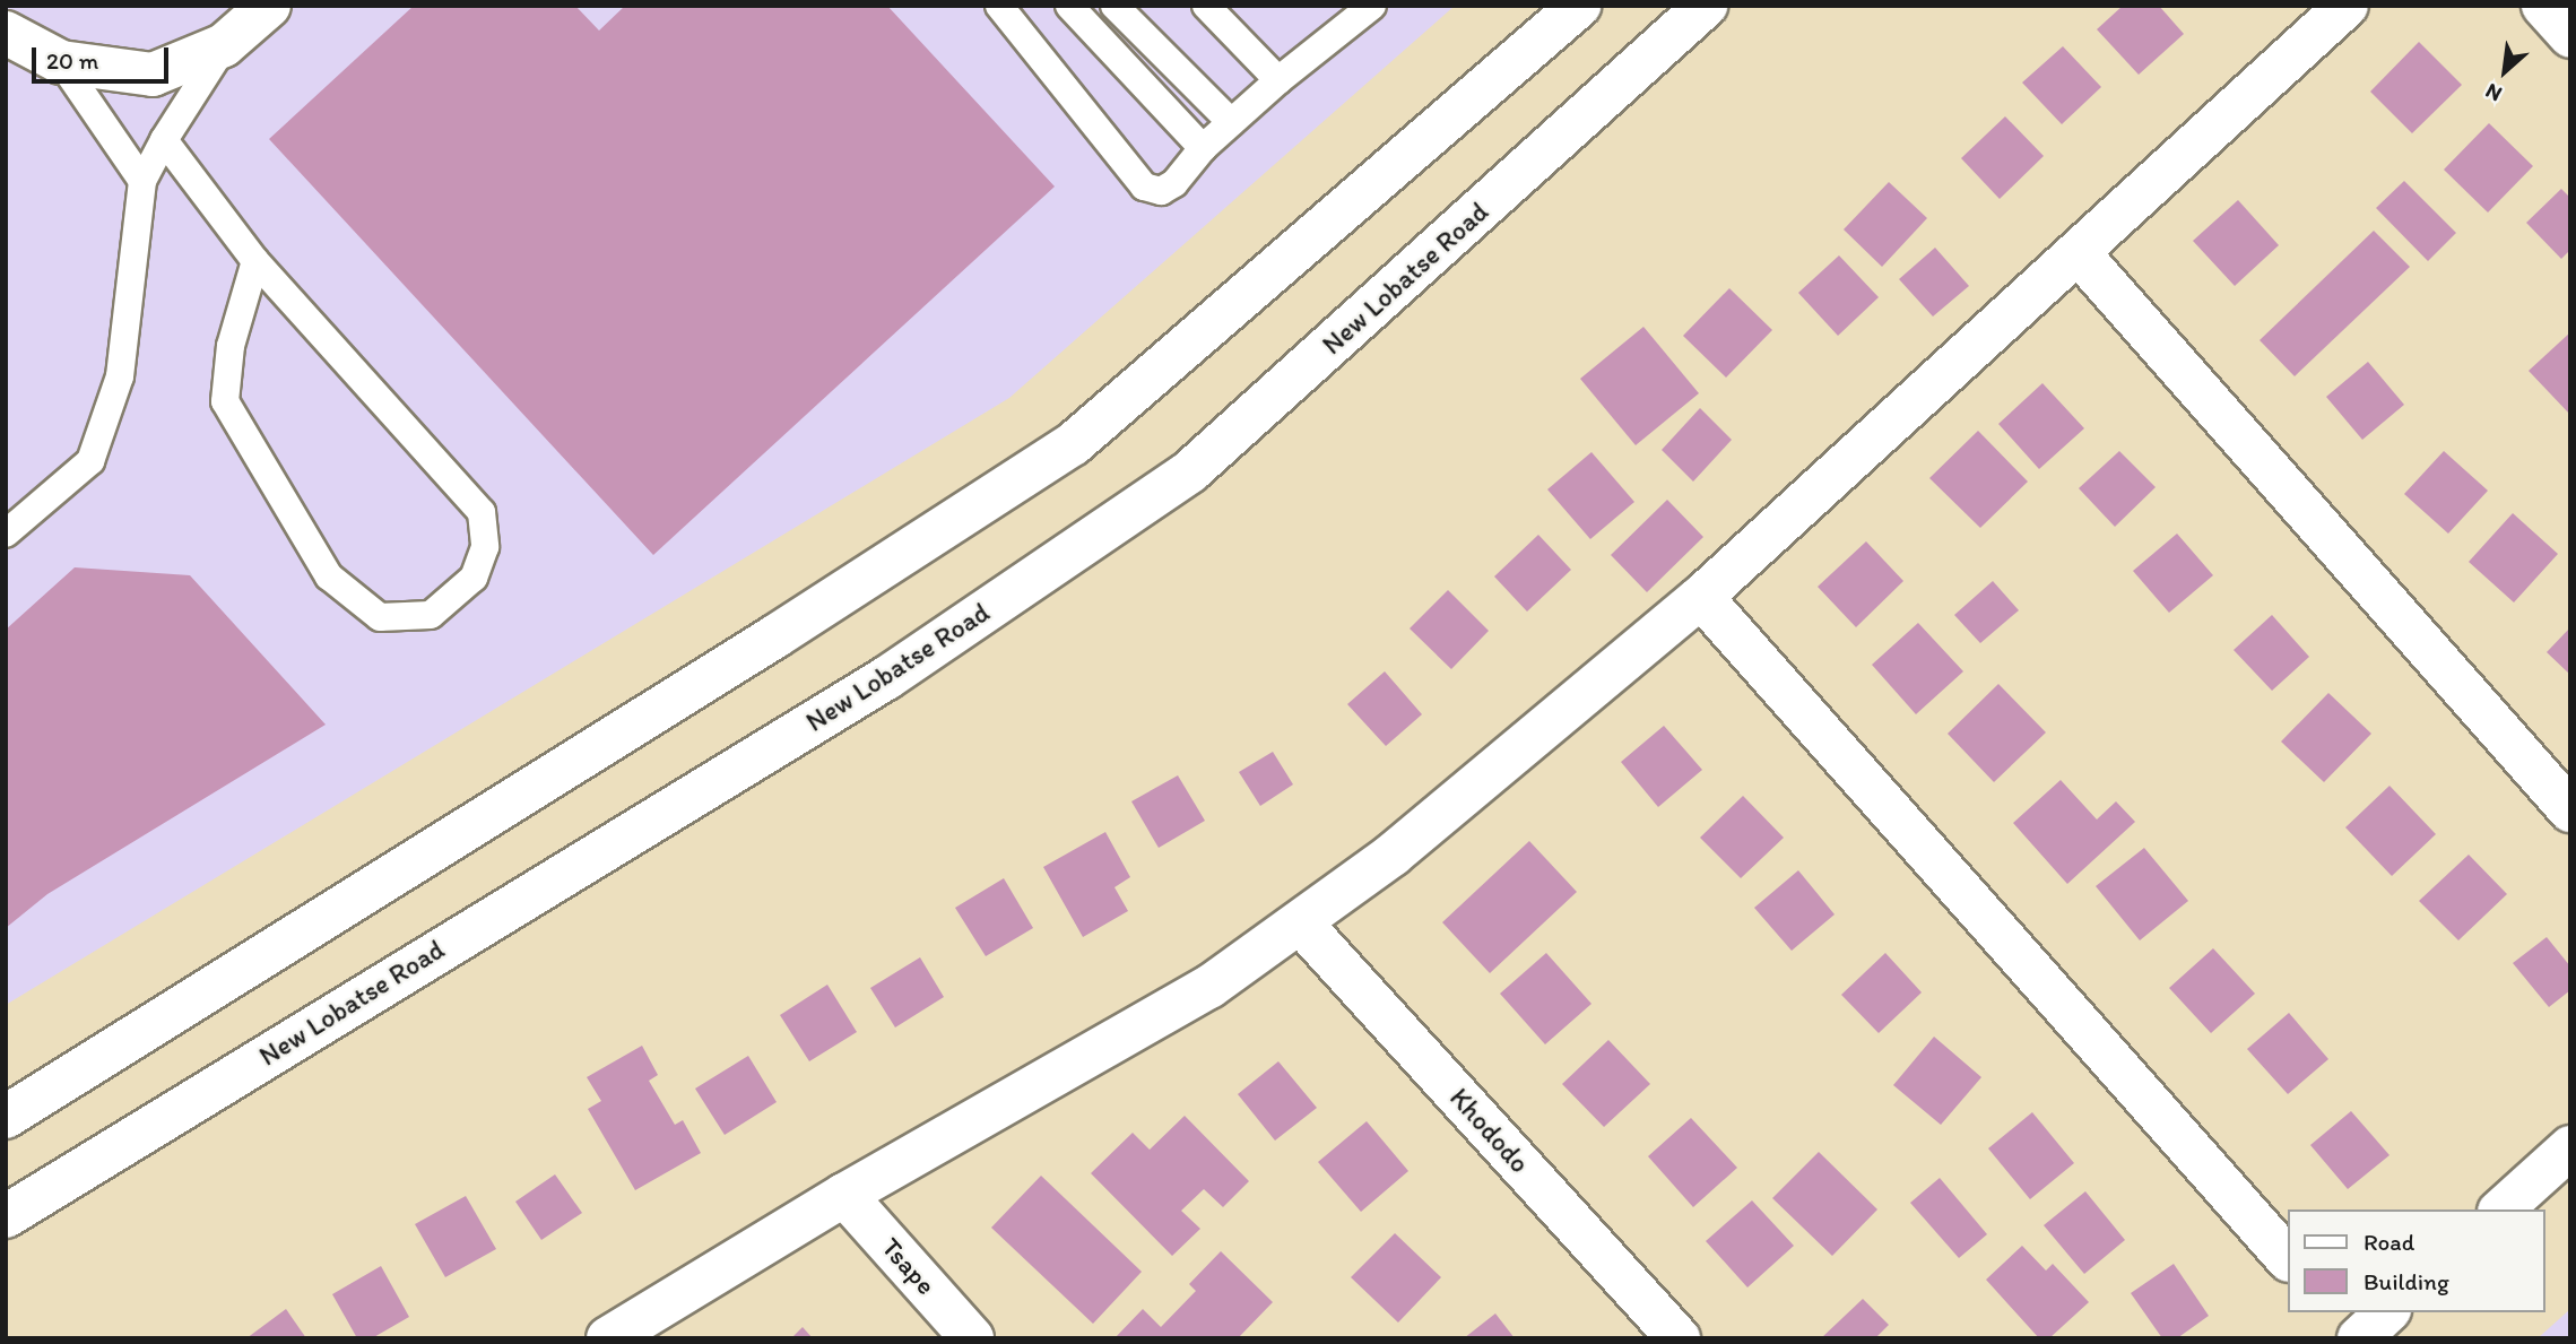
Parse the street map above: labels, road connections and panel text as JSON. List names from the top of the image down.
{
  "streets": {
    "street": ["New Lobatse Road", "Khododo", "Tsape"]
  },
  "legend": ["Road", "Building"],
  "scale_bar": "20 m",
  "north": "bottom left"
}
